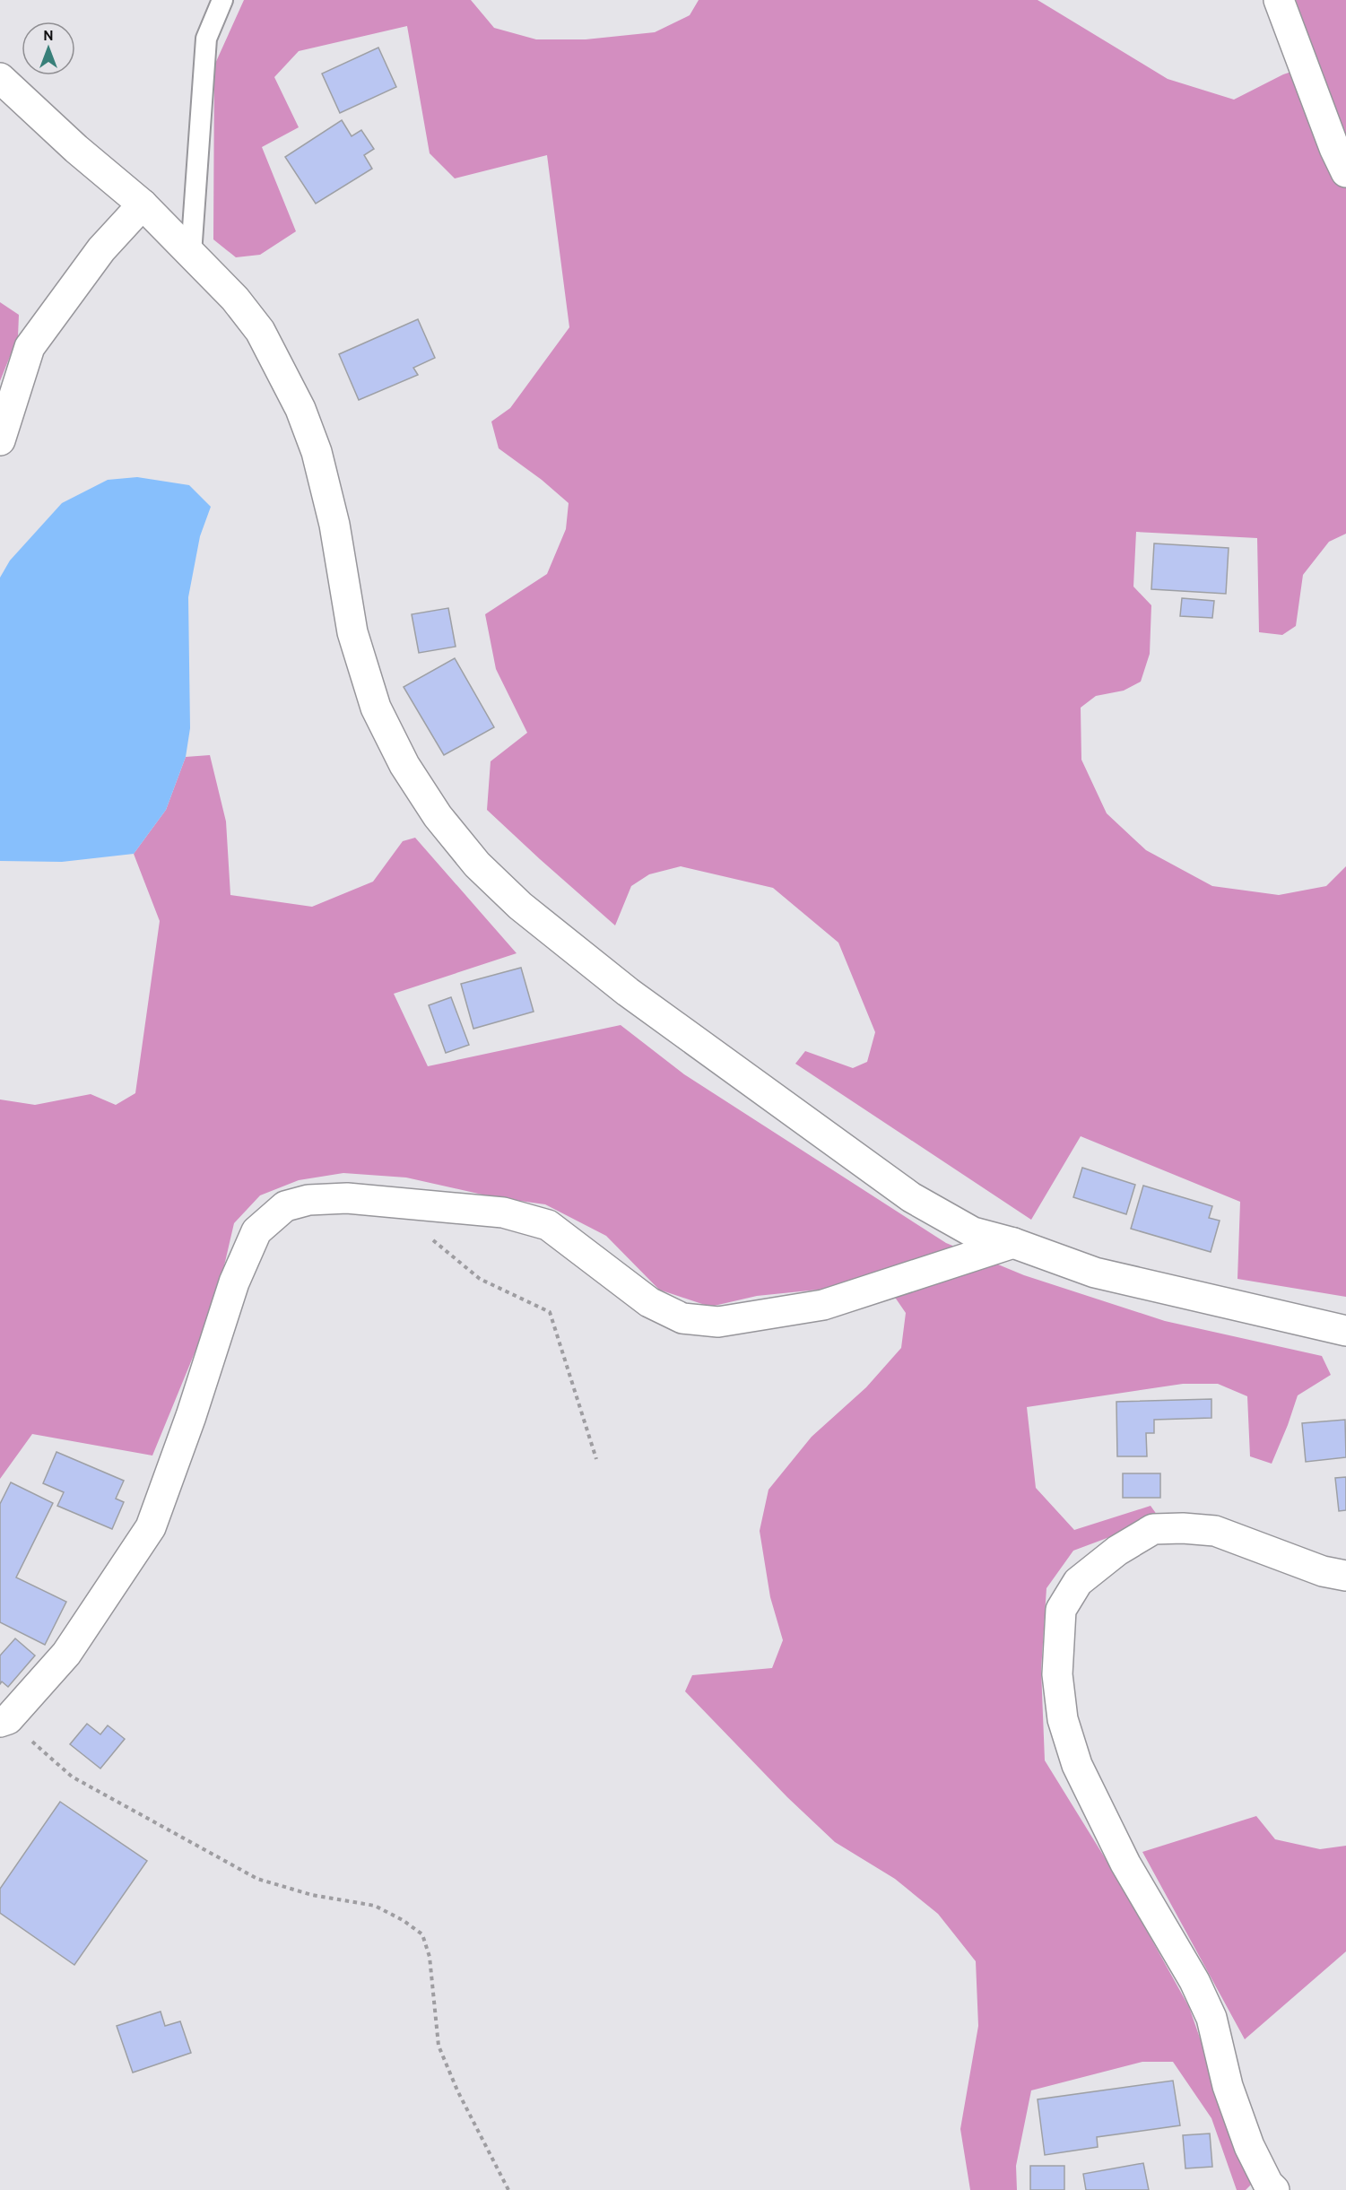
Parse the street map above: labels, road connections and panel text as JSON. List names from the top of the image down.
{
  "north": "top"
}
